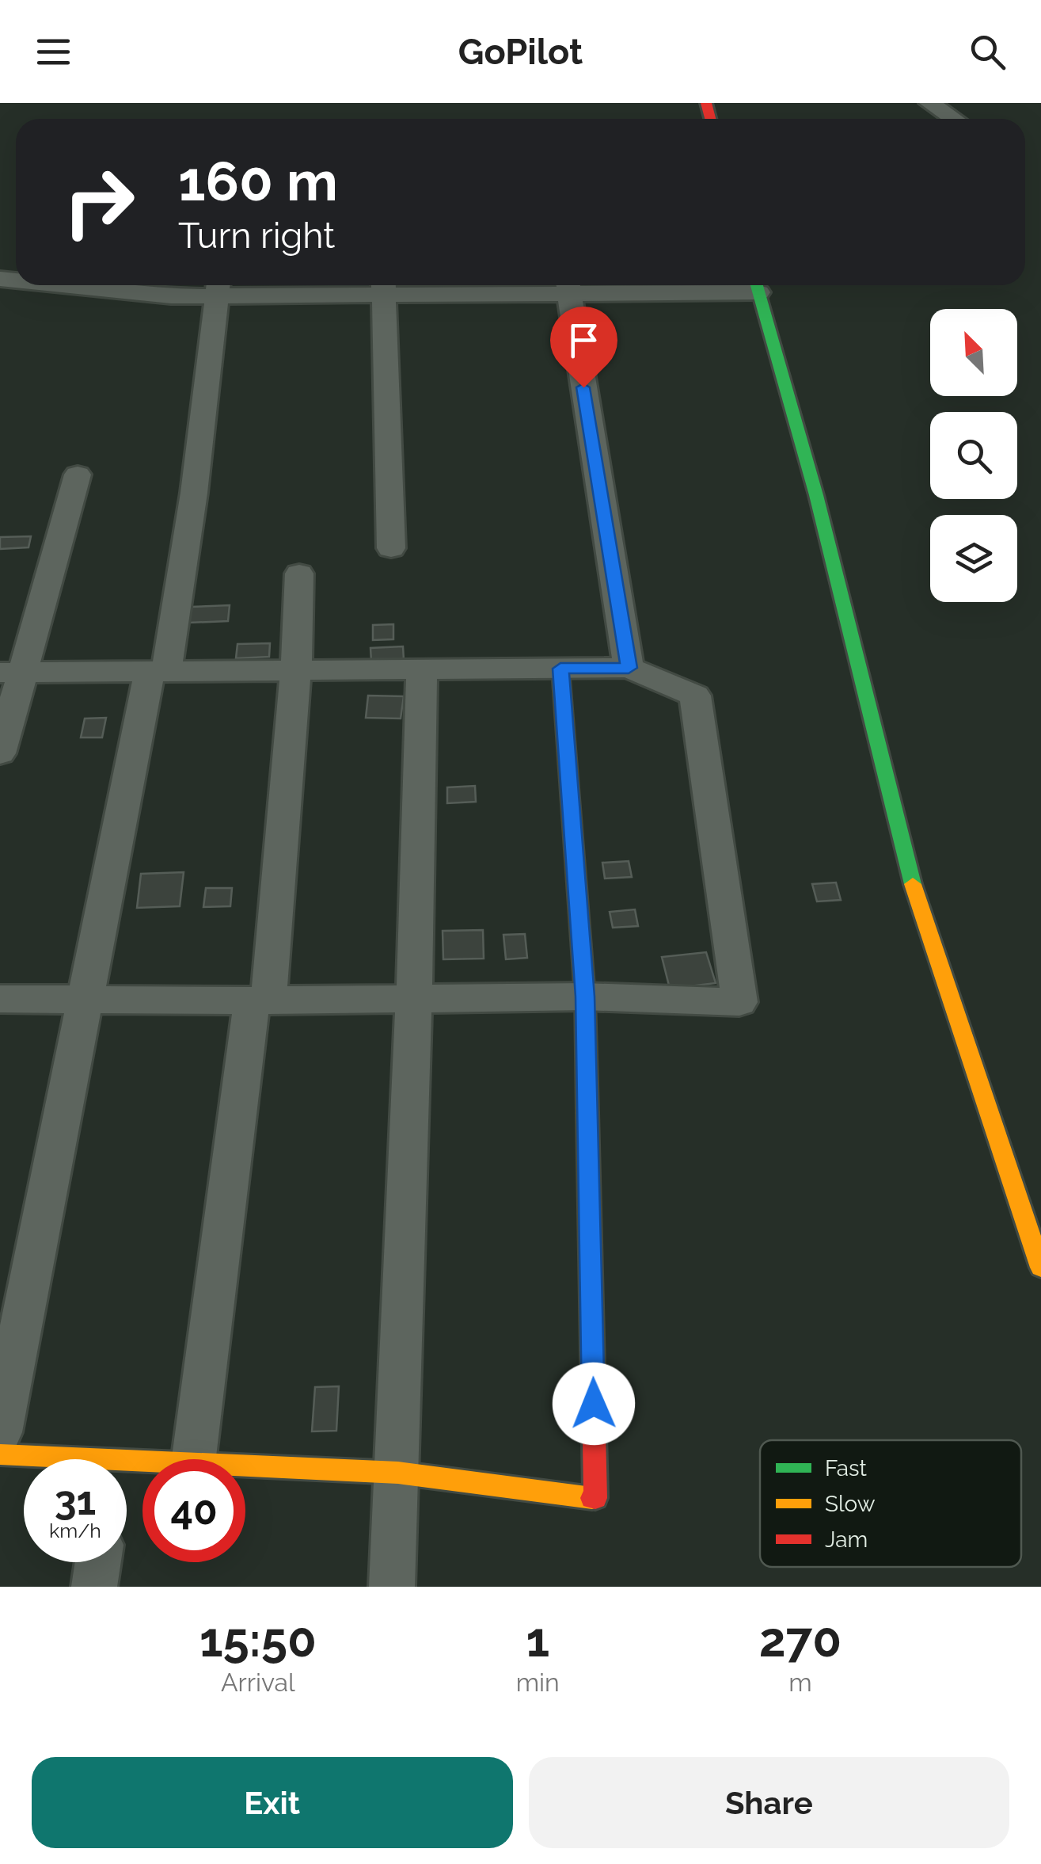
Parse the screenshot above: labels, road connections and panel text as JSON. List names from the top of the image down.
{
  "legend": ["Fast", "Slow", "Jam"],
  "north": "top left",
  "page": {
    "header": "GoPilot",
    "turn": ["160 m", "Turn right"],
    "speed": "31 km/h",
    "limit": "40",
    "eta": [
      "15:50",
      "Arrival",
      "1",
      "min",
      "270",
      "m"
    ],
    "buttons": ["Exit", "Share"]
  }
}
